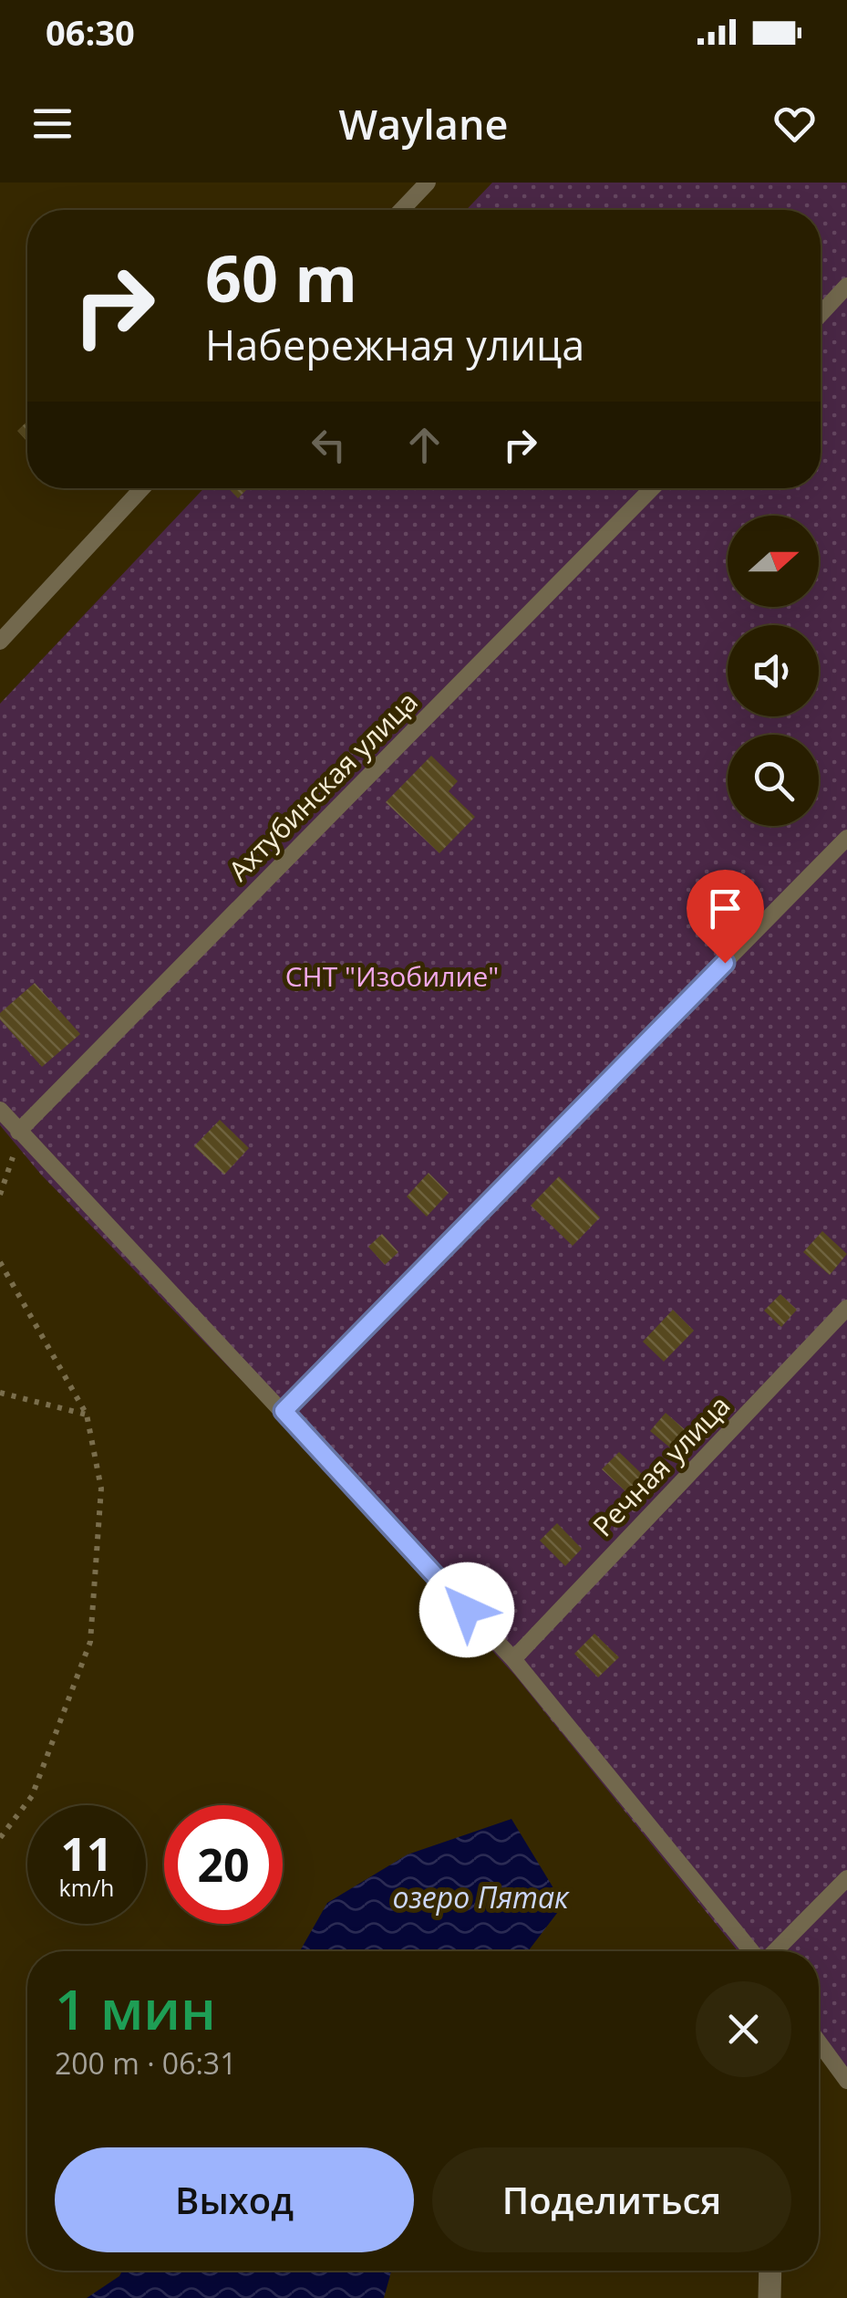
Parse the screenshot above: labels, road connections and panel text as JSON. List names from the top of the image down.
{
  "streets": {
    "lane": ["Ахтубинская улица", "Речная улица"]
  },
  "water": ["озеро Пятак"],
  "parks": ["СНТ \"Изобилие\""],
  "north": "right",
  "page": {
    "status": "06:30",
    "header": "Waylane",
    "turn": ["60 m", "Набережная улица"],
    "speed": "11 km/h",
    "limit": "20",
    "heading": ["1 мин", "200 m · 06:31"],
    "buttons": ["Выход", "Поделиться"]
  }
}
